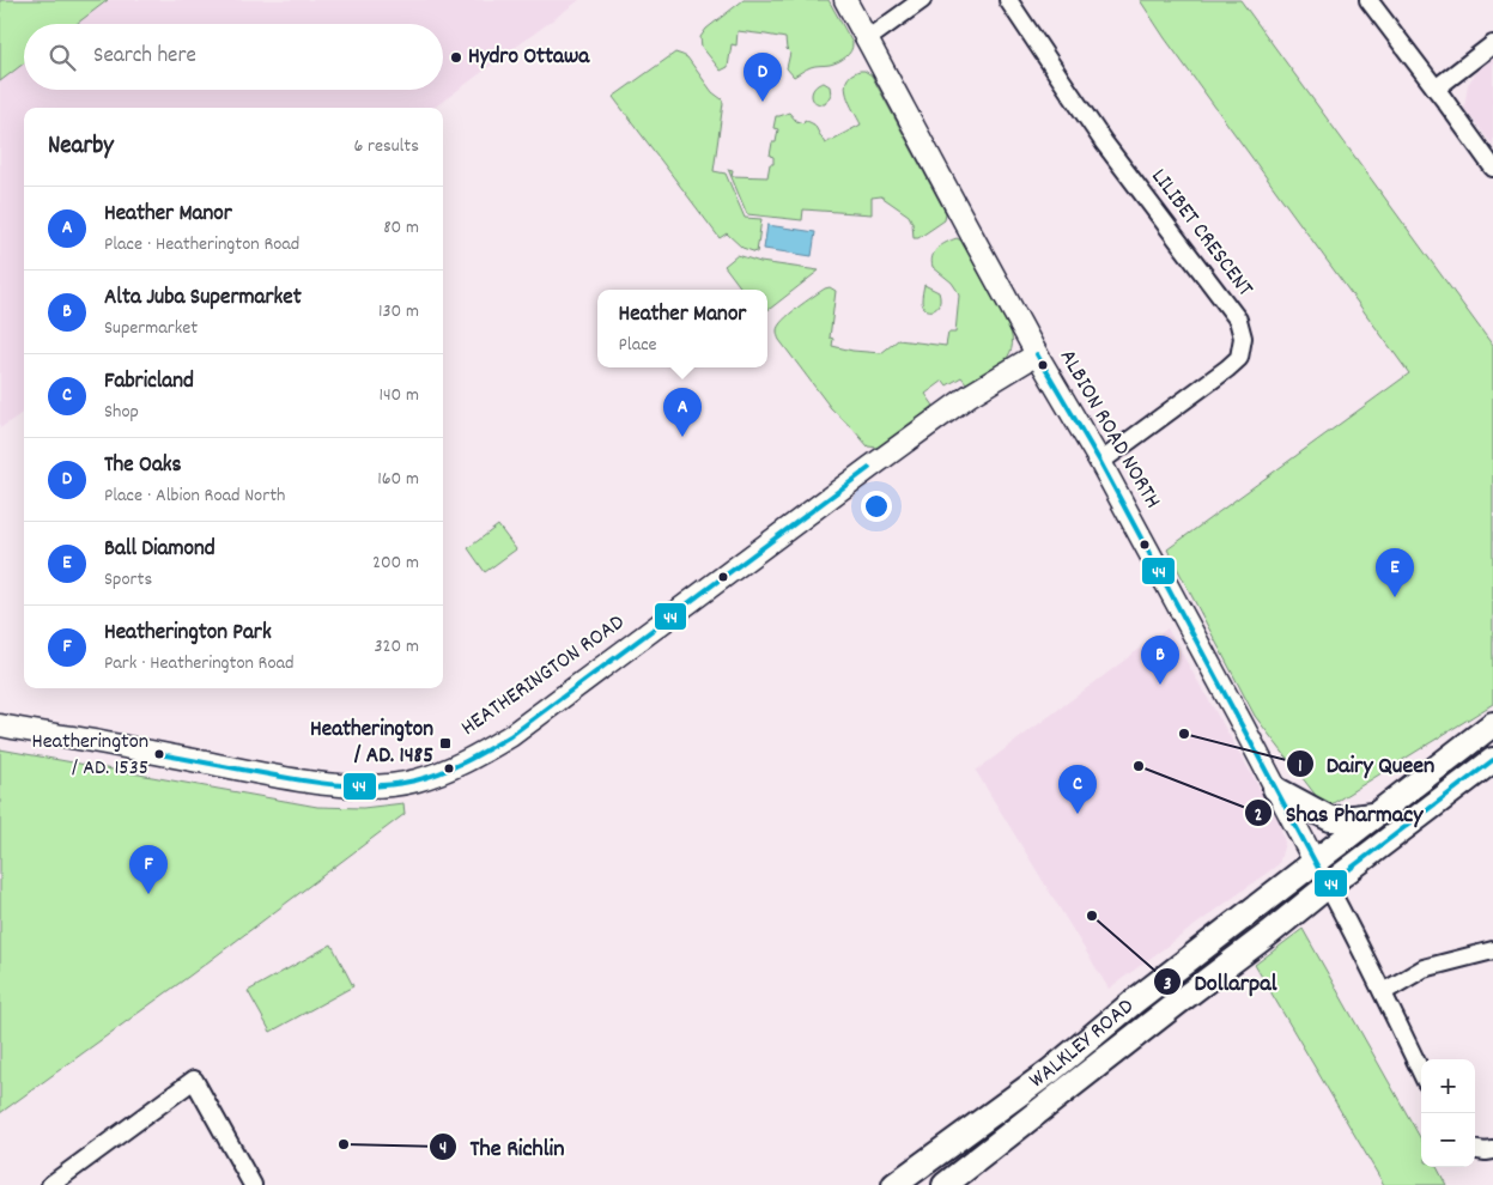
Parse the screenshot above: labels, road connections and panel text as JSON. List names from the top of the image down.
{
  "streets": {
    "main road": ["WALKLEY ROAD"],
    "street": ["LILIBET CRESCENT", "ALBION ROAD NORTH", "HEATHERINGTON ROAD"]
  },
  "crossings": [
    ["LILIBET CRESCENT", "ALBION ROAD NORTH"],
    ["ALBION ROAD NORTH", "HEATHERINGTON ROAD"],
    ["ALBION ROAD NORTH", "WALKLEY ROAD"]
  ],
  "places": {
    "other": [
      "Hydro Ottawa",
      "Dairy Queen",
      "Heatherington / AD. 1535",
      "Shas Pharmacy",
      "Dollarpal",
      "The Richlin"
    ],
    "transit": ["Heatherington / AD. 1485"]
  },
  "lines": ["transit line 44"],
  "page": {
    "search": "Search here",
    "pins": [
      "D",
      "A",
      "E",
      "B",
      "C",
      "F"
    ],
    "heading": ["Nearby", "6 results"],
    "list": [
      {
        "mark": "A",
        "name": "Heather Manor",
        "note": "Place · Heatherington Road",
        "value": "80 m"
      },
      {
        "mark": "B",
        "name": "Alta Juba Supermarket",
        "note": "Supermarket",
        "value": "130 m"
      },
      {
        "mark": "C",
        "name": "Fabricland",
        "note": "Shop",
        "value": "140 m"
      },
      {
        "mark": "D",
        "name": "The Oaks",
        "note": "Place · Albion Road North",
        "value": "160 m"
      },
      {
        "mark": "E",
        "name": "Ball Diamond",
        "note": "Sports",
        "value": "200 m"
      },
      {
        "mark": "F",
        "name": "Heatherington Park",
        "note": "Park · Heatherington Road",
        "value": "320 m"
      }
    ],
    "popup": ["Heather Manor", "Place"],
    "map_buttons": ["+", "−"]
  }
}
